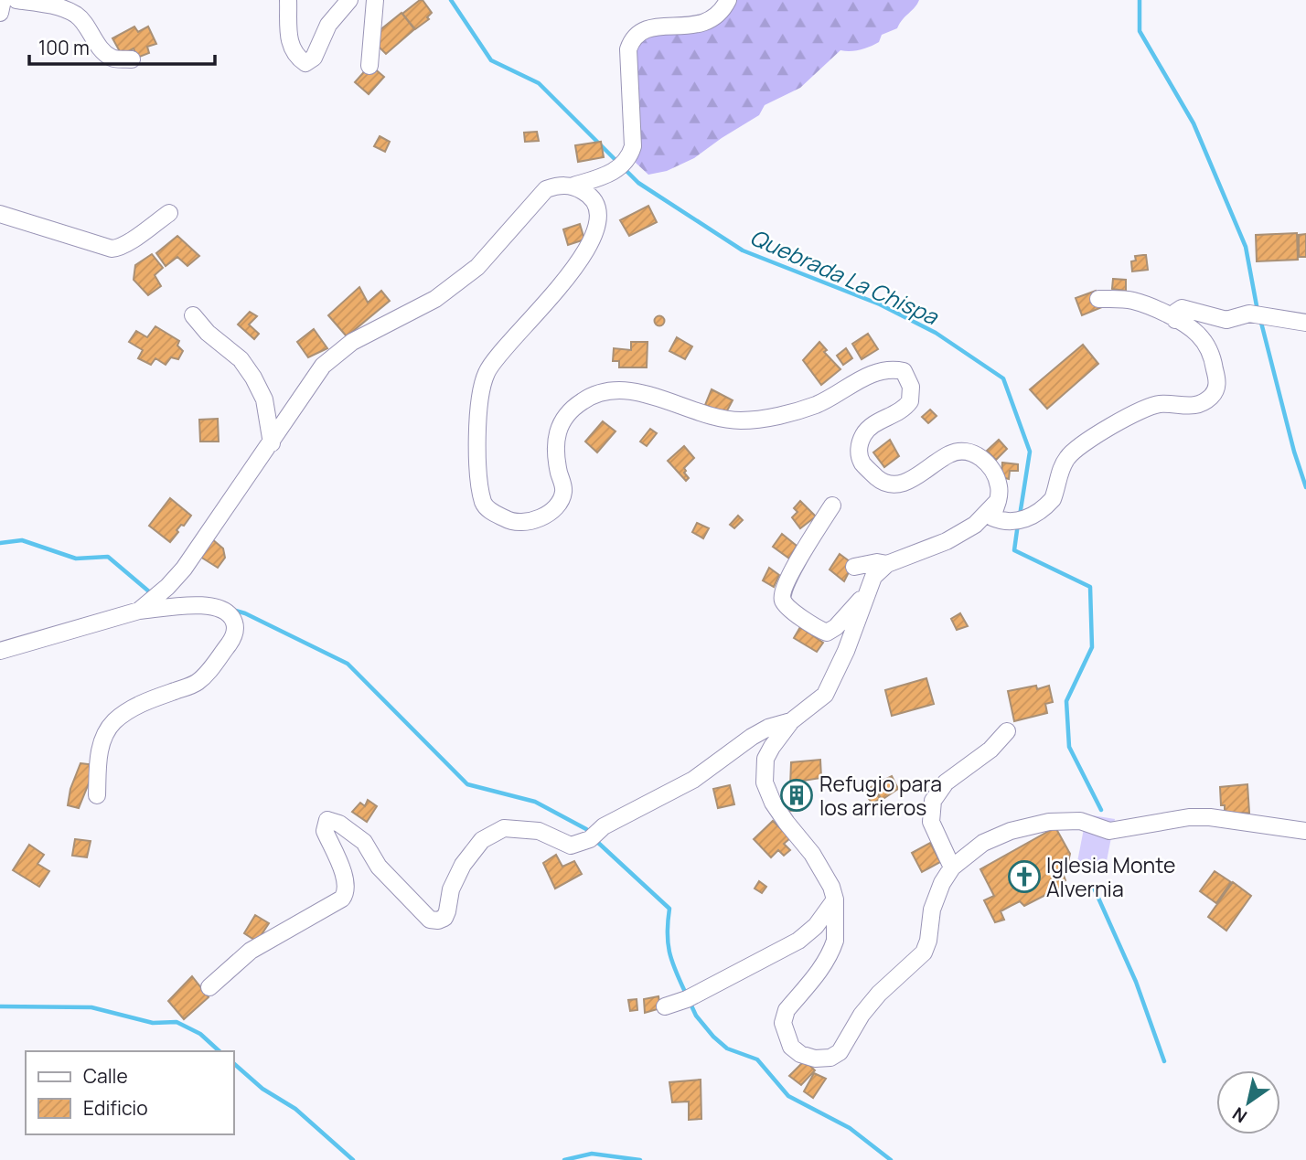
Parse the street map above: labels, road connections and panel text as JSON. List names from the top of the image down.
{
  "water": ["Quebrada La Chispa"],
  "places": {
    "building": ["Refugio para los arrieros"],
    "church": ["Iglesia Monte Alvernia"]
  },
  "legend": ["Calle", "Edificio"],
  "scale_bar": "100 m",
  "north": "bottom left"
}
